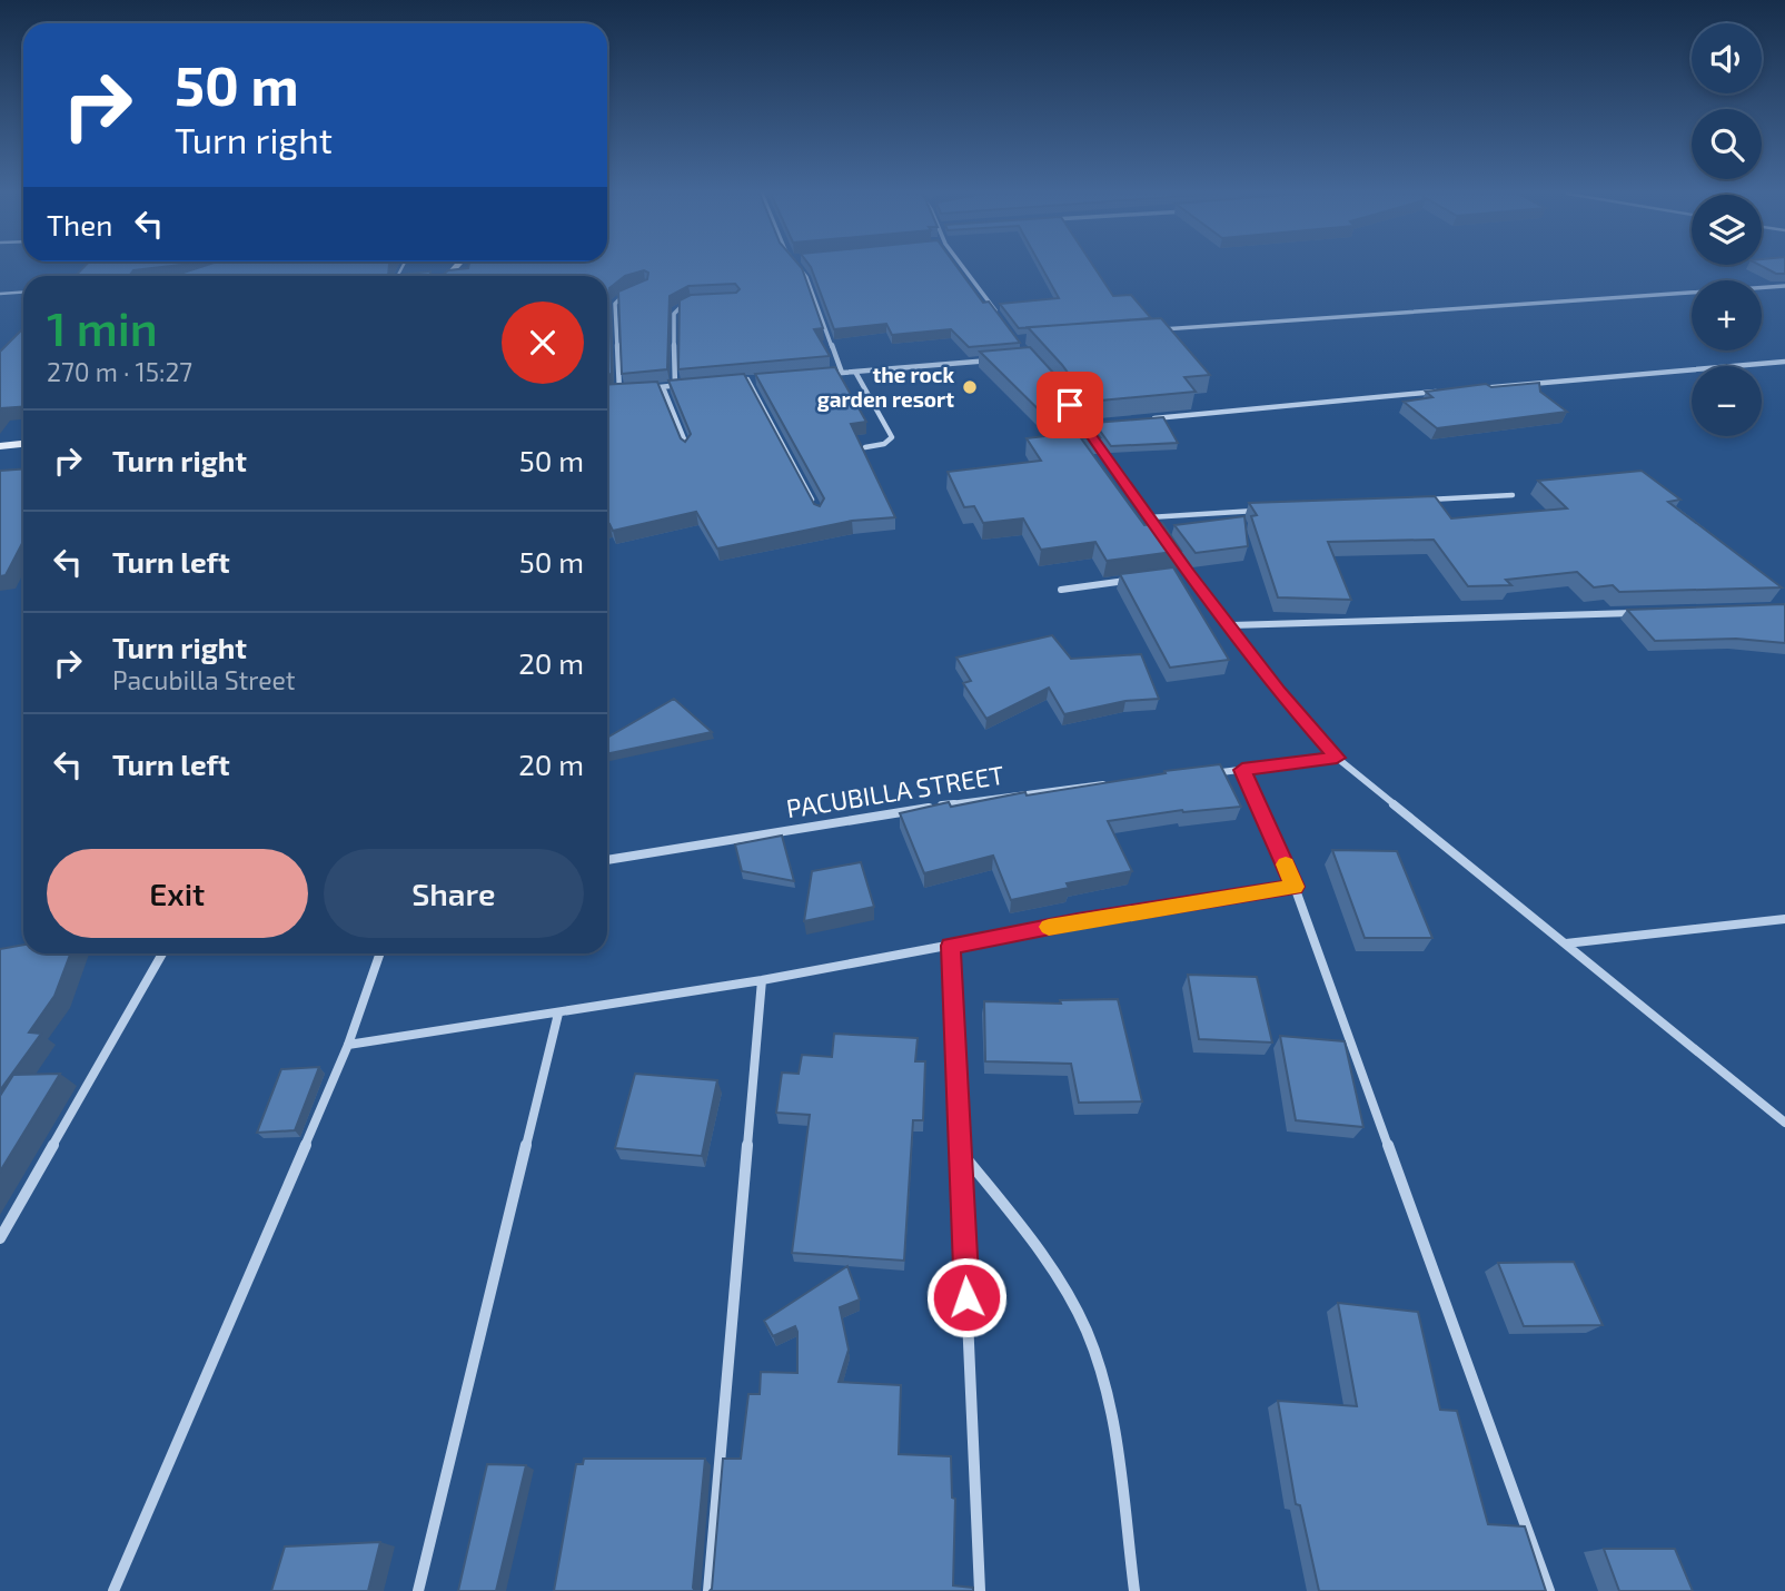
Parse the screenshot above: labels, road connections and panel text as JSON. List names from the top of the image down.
{
  "streets": {
    "street": ["PACUBILLA STREET"]
  },
  "places": ["the rock garden resort"],
  "page": {
    "map_buttons": ["+", "−"],
    "turn": ["50 m", "Turn right"],
    "then": "Then",
    "heading": ["1 min", "270 m · 15:27"],
    "list": [
      {
        "name": "Turn right",
        "value": "50 m"
      },
      {
        "name": "Turn left",
        "value": "50 m"
      },
      {
        "name": "Turn right",
        "note": "Pacubilla Street",
        "value": "20 m"
      },
      {
        "name": "Turn left",
        "value": "20 m"
      }
    ],
    "buttons": ["Exit", "Share"]
  }
}
